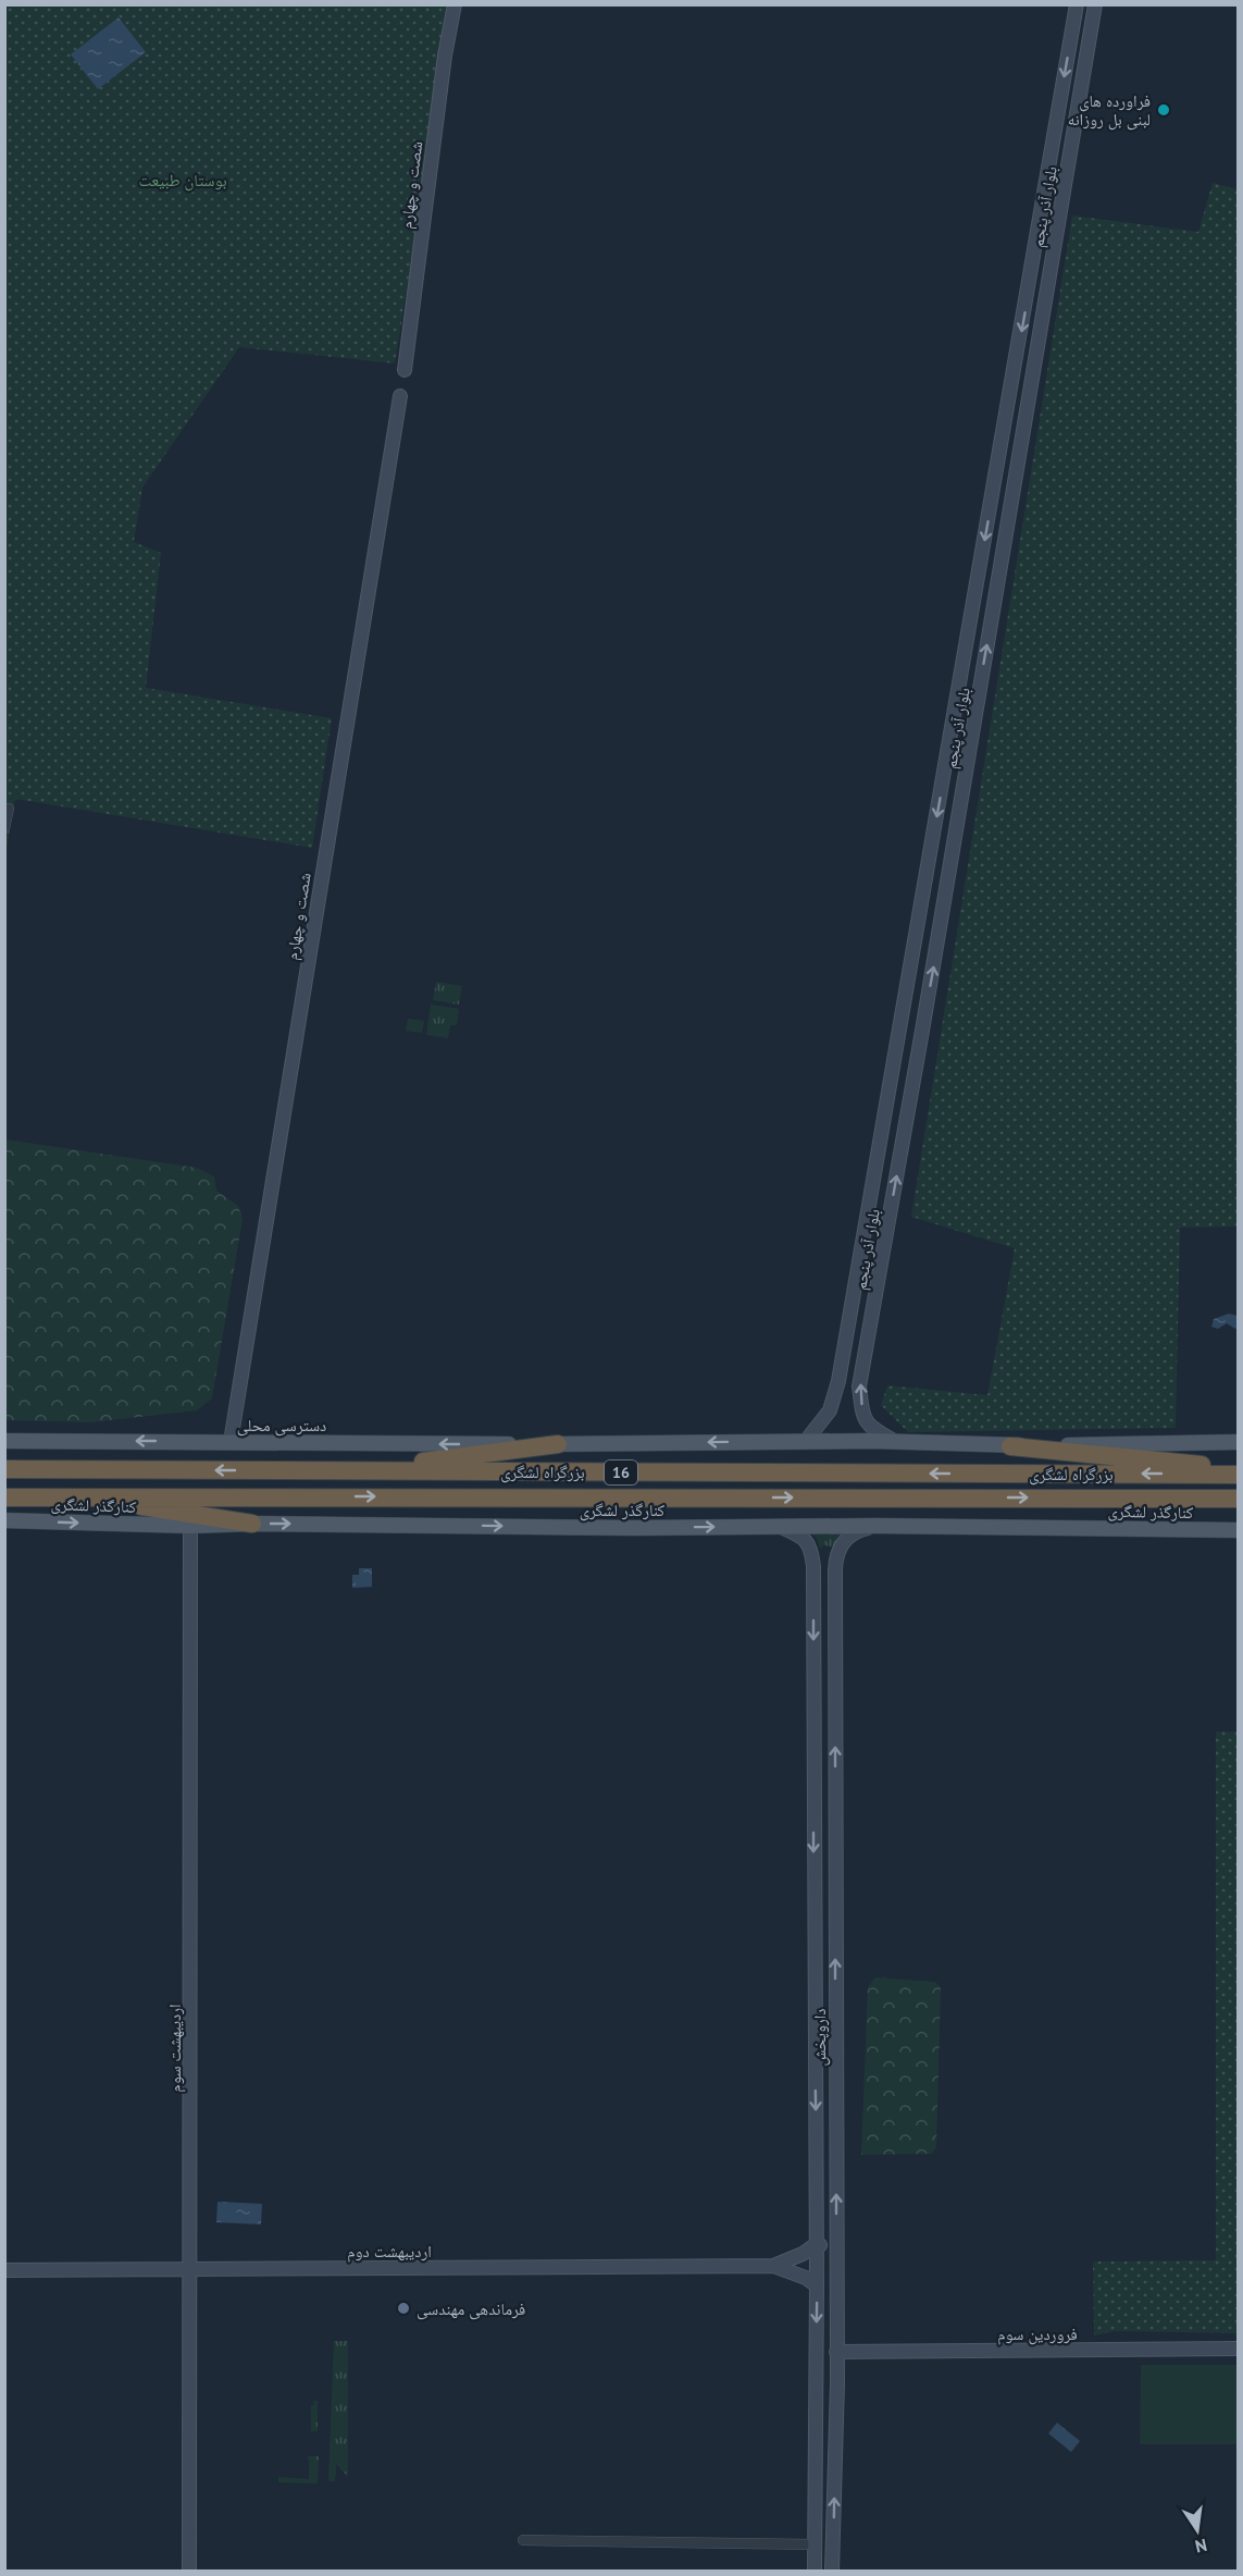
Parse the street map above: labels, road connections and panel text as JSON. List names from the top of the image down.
{
  "streets": {
    "highway": ["بزرگراه لشگری", "16"],
    "main road": ["دسترسی محلی", "کنارگذر لشگری"],
    "street": [
      "شصت و چهارم",
      "بلوار آذر پنجم",
      "داروپخش",
      "اردیبهشت سوم",
      "اردیبهشت دوم",
      "فروردین سوم"
    ]
  },
  "crossings": [
    ["شصت و چهارم", "دسترسی محلی"],
    ["کنارگذر لشگری", "داروپخش"],
    ["کنارگذر لشگری", "اردیبهشت سوم"],
    ["داروپخش", "اردیبهشت دوم"],
    ["داروپخش", "فروردین سوم"],
    ["اردیبهشت سوم", "اردیبهشت دوم"]
  ],
  "one_way": ["دسترسی محلی"],
  "parks": ["بوستان طبیعت"],
  "places": ["فراورده های لبنی بل روزانه", "فرماندهی مهندسی"],
  "north": "bottom"
}
